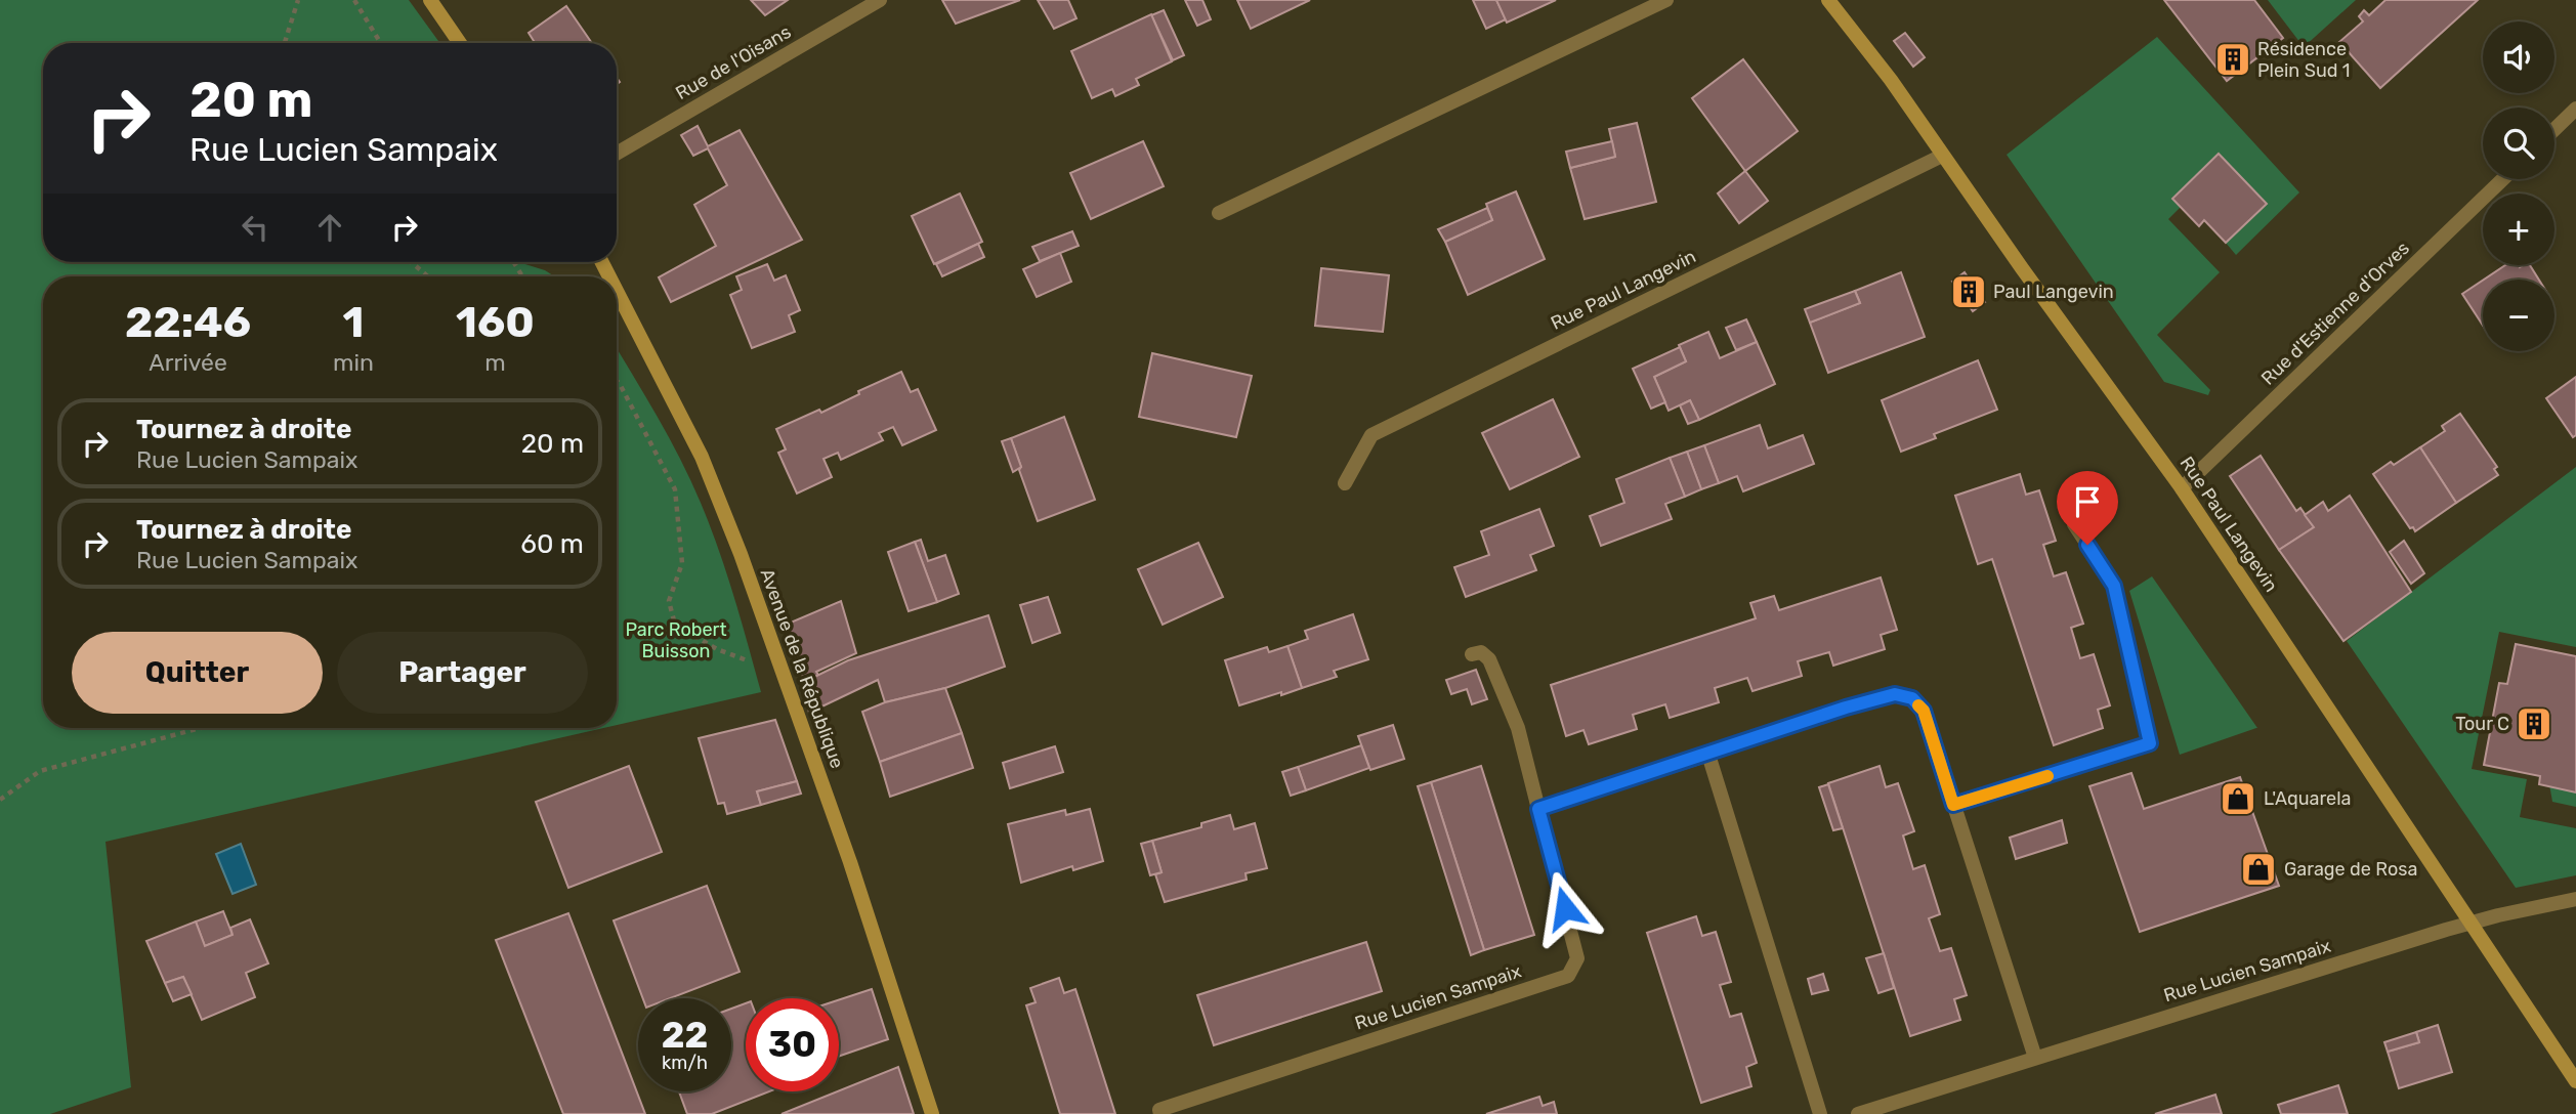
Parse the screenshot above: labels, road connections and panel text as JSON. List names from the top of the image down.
{
  "streets": {
    "street": [
      "Rue de l'Oisans",
      "Rue Paul Langevin",
      "Rue d'Estienne d'Orves",
      "Avenue de la République",
      "Rue Lucien Sampaix"
    ]
  },
  "crossings": [
    ["Rue Paul Langevin", "Rue d'Estienne d'Orves"],
    ["Rue Paul Langevin", "Rue Lucien Sampaix"]
  ],
  "parks": ["Parc Robert Buisson"],
  "places": {
    "building": ["Résidence Plein Sud 1", "Paul Langevin", "Tour C"],
    "shop": ["L'Aquarela", "Garage de Rosa"]
  },
  "page": {
    "map_buttons": ["+", "−"],
    "turn": ["20 m", "Rue Lucien Sampaix"],
    "eta": [
      "22:46",
      "Arrivée",
      "1",
      "min",
      "160",
      "m"
    ],
    "list": [
      {
        "name": "Tournez à droite",
        "note": "Rue Lucien Sampaix",
        "value": "20 m"
      },
      {
        "name": "Tournez à droite",
        "note": "Rue Lucien Sampaix",
        "value": "60 m"
      }
    ],
    "buttons": ["Quitter", "Partager"],
    "speed": "22 km/h",
    "limit": "30"
  }
}
